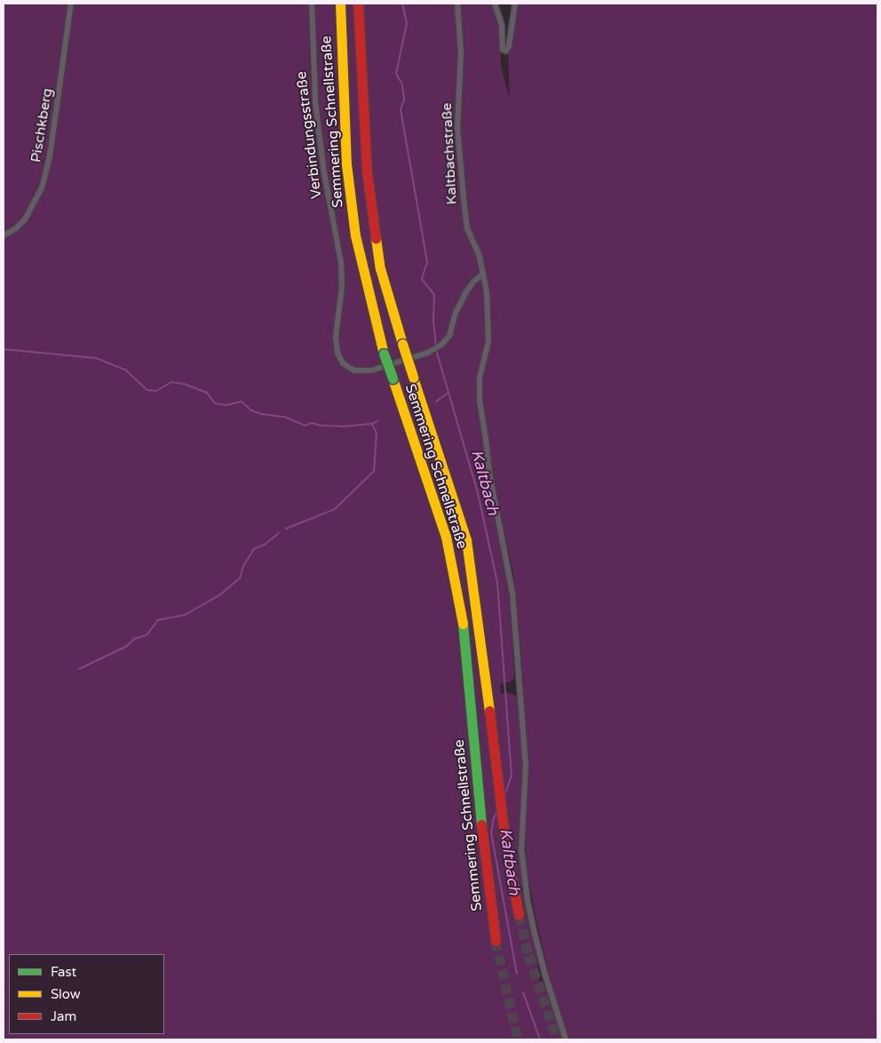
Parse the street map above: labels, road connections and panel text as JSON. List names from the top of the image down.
{
  "streets": {
    "highway": ["Semmering Schnellstraße"],
    "street": ["Pischkberg", "Verbindungsstraße", "Kaltbachstraße"]
  },
  "crossings": [
    ["Verbindungsstraße", "Kaltbachstraße"]
  ],
  "water": ["Kaltbach"],
  "legend": ["Fast", "Slow", "Jam"]
}
